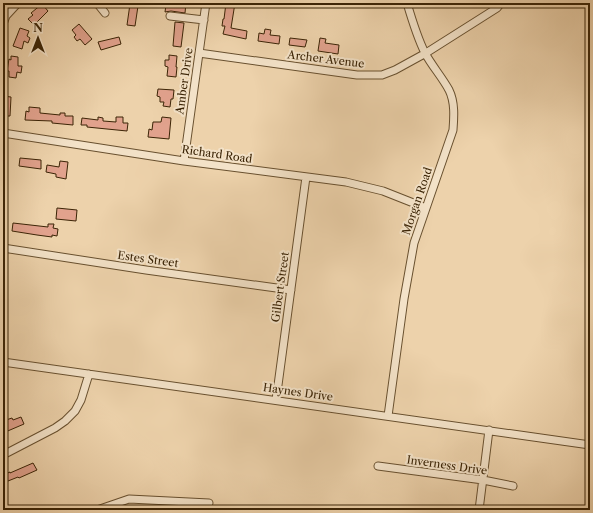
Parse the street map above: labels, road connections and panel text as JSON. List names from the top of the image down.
{
  "streets": {
    "street": [
      "Archer Avenue",
      "Amber Drive",
      "Richard Road",
      "Morgan Road",
      "Estes Street",
      "Gilbert Street",
      "Haynes Drive",
      "Inverness Drive"
    ]
  },
  "crossings": [
    ["Archer Avenue", "Amber Drive"],
    ["Archer Avenue", "Morgan Road"],
    ["Amber Drive", "Richard Road"],
    ["Richard Road", "Morgan Road"],
    ["Richard Road", "Gilbert Street"],
    ["Morgan Road", "Haynes Drive"],
    ["Estes Street", "Gilbert Street"],
    ["Gilbert Street", "Haynes Drive"]
  ],
  "north": "top"
}
